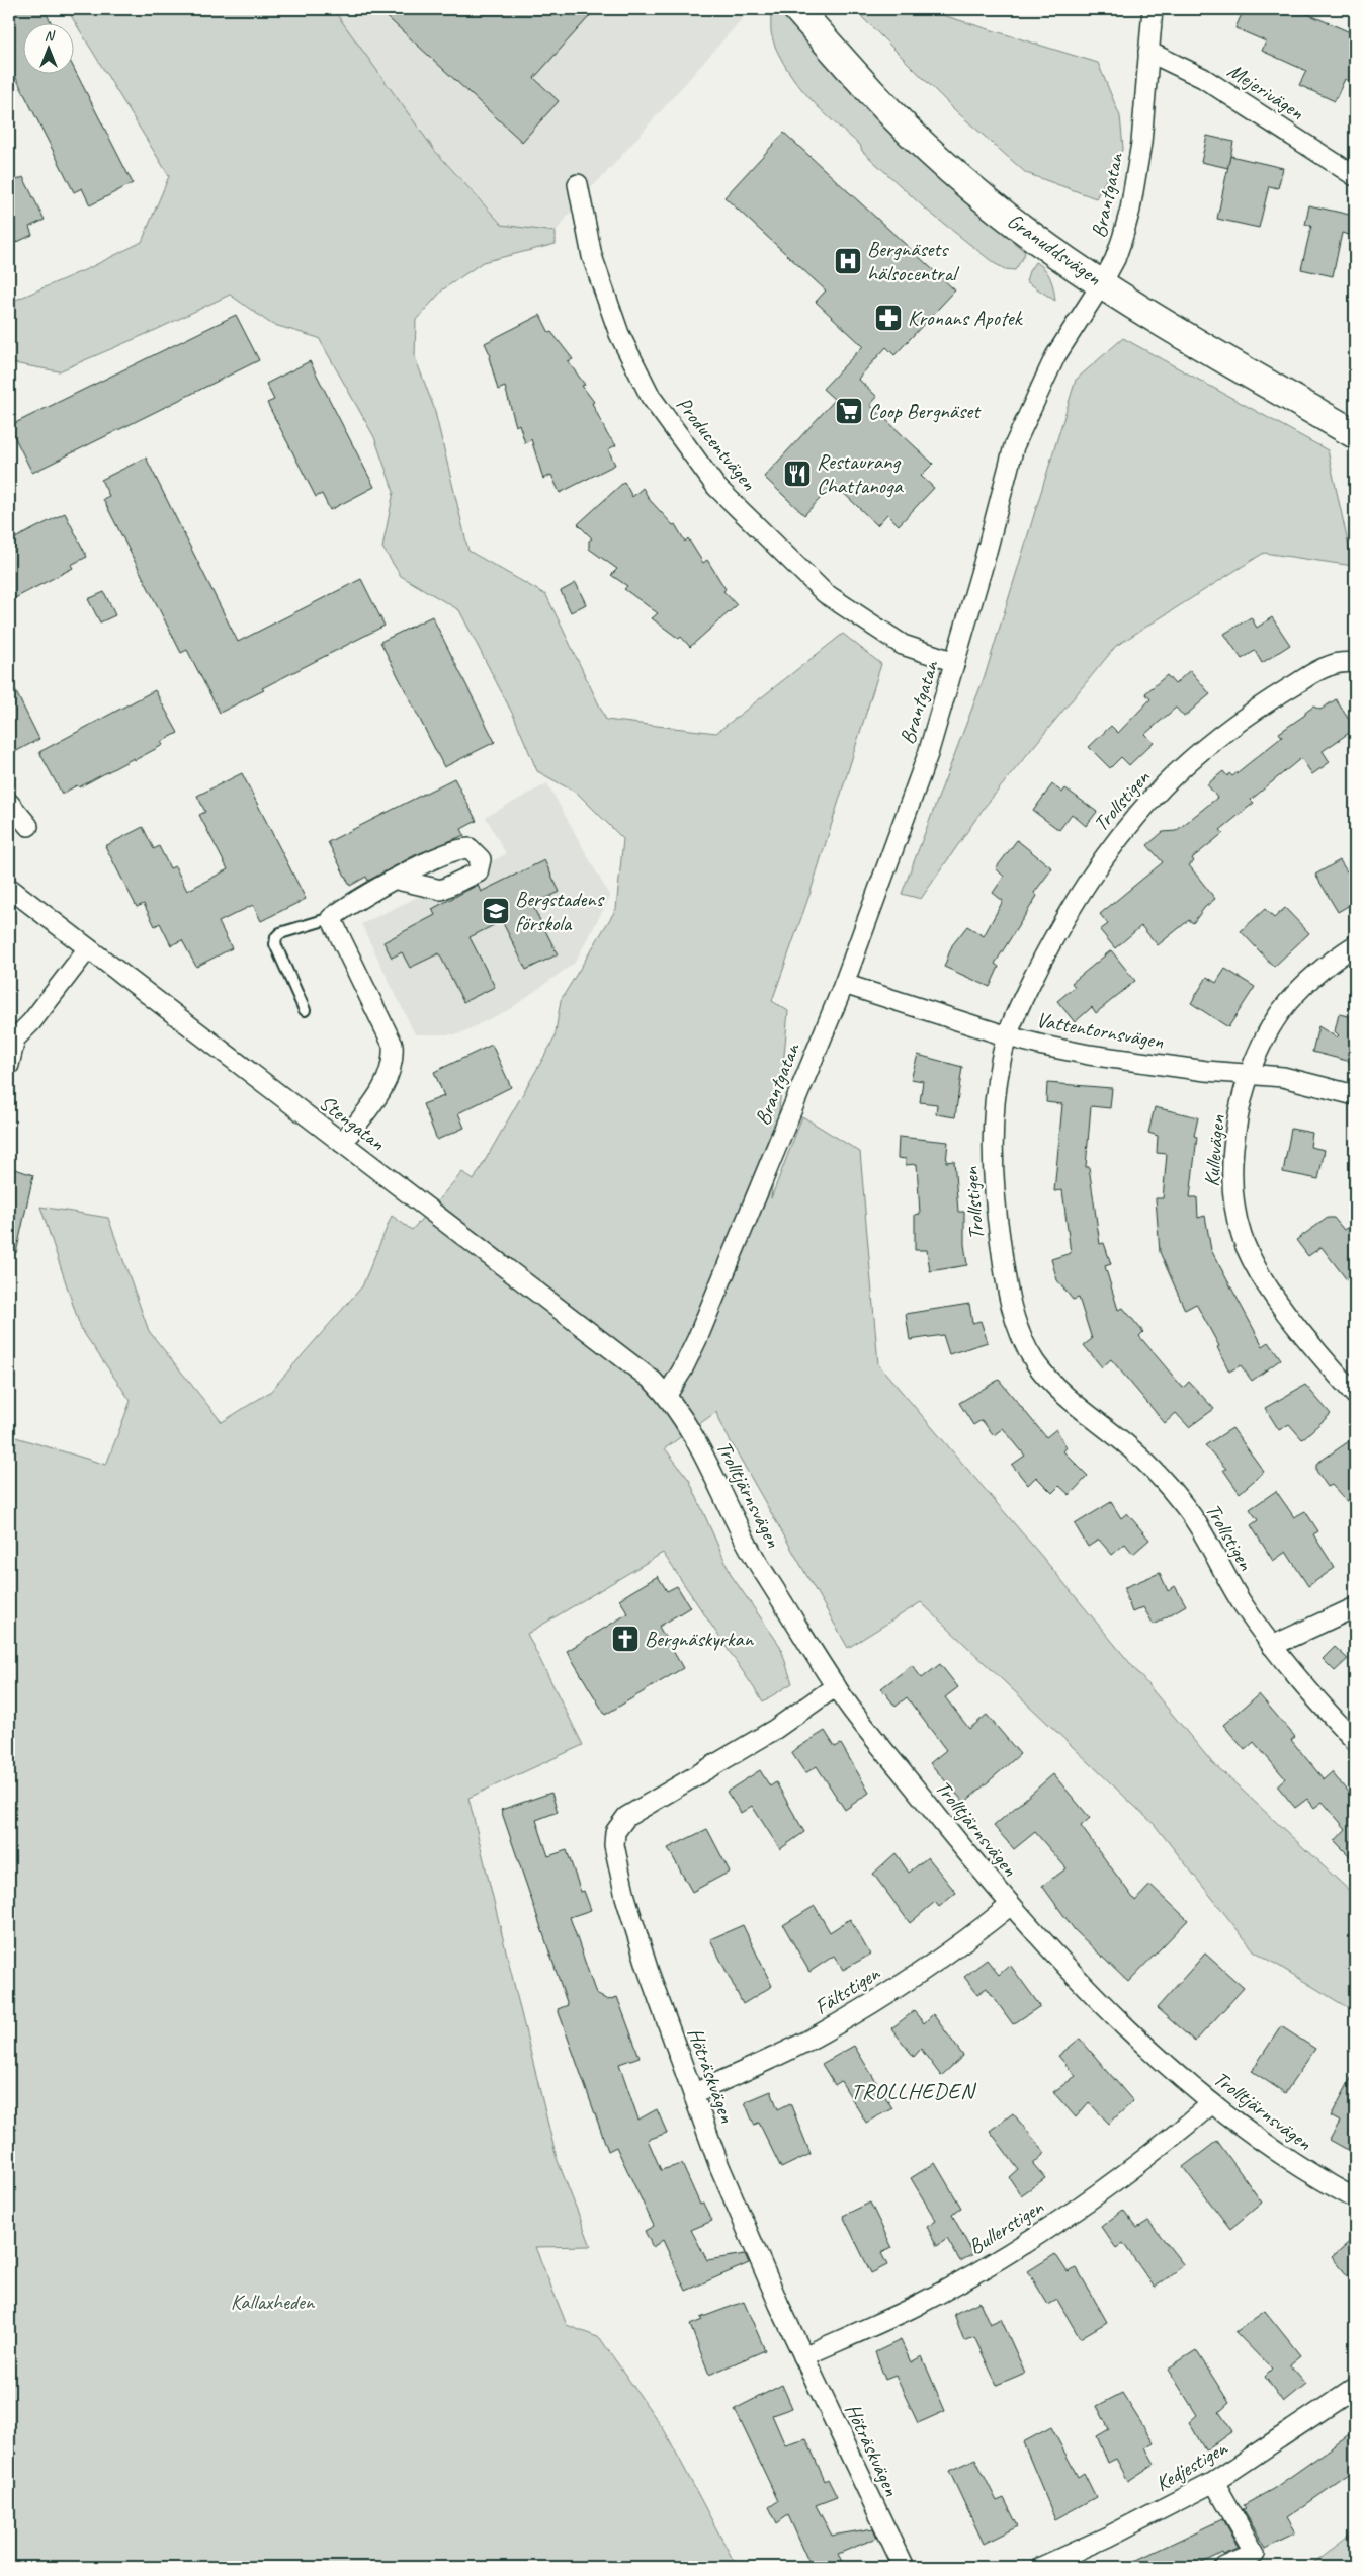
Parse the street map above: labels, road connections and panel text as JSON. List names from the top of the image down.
{
  "streets": {
    "street": [
      "Mejerivägen",
      "Brantgatan",
      "Granuddsvägen",
      "Producentvägen",
      "Trollstigen",
      "Vattentornsvägen",
      "Stengatan",
      "Kullevägen",
      "Trolltjärnsvägen",
      "Fältstigen",
      "Höträskvägen",
      "Bullerstigen",
      "Kedjestigen"
    ]
  },
  "crossings": [
    ["Mejerivägen", "Brantgatan"],
    ["Brantgatan", "Granuddsvägen"],
    ["Brantgatan", "Producentvägen"],
    ["Brantgatan", "Vattentornsvägen"],
    ["Brantgatan", "Stengatan"],
    ["Brantgatan", "Trolltjärnsvägen"],
    ["Trollstigen", "Vattentornsvägen"],
    ["Vattentornsvägen", "Kullevägen"],
    ["Stengatan", "Trolltjärnsvägen"],
    ["Trolltjärnsvägen", "Fältstigen"],
    ["Trolltjärnsvägen", "Höträskvägen"],
    ["Trolltjärnsvägen", "Bullerstigen"],
    ["Fältstigen", "Höträskvägen"],
    ["Höträskvägen", "Bullerstigen"]
  ],
  "districts": ["TROLLHEDEN"],
  "parks": ["Kallaxheden"],
  "places": {
    "hospital": ["Bergnäsets hälsocentral"],
    "pharmacy": ["Kronans Apotek"],
    "supermarket": ["Coop Bergnäset"],
    "restaurant": ["Restaurang Chattanoga"],
    "school or university": ["Bergstadens förskola"],
    "church": ["Bergnäskyrkan"]
  },
  "north": "top"
}
